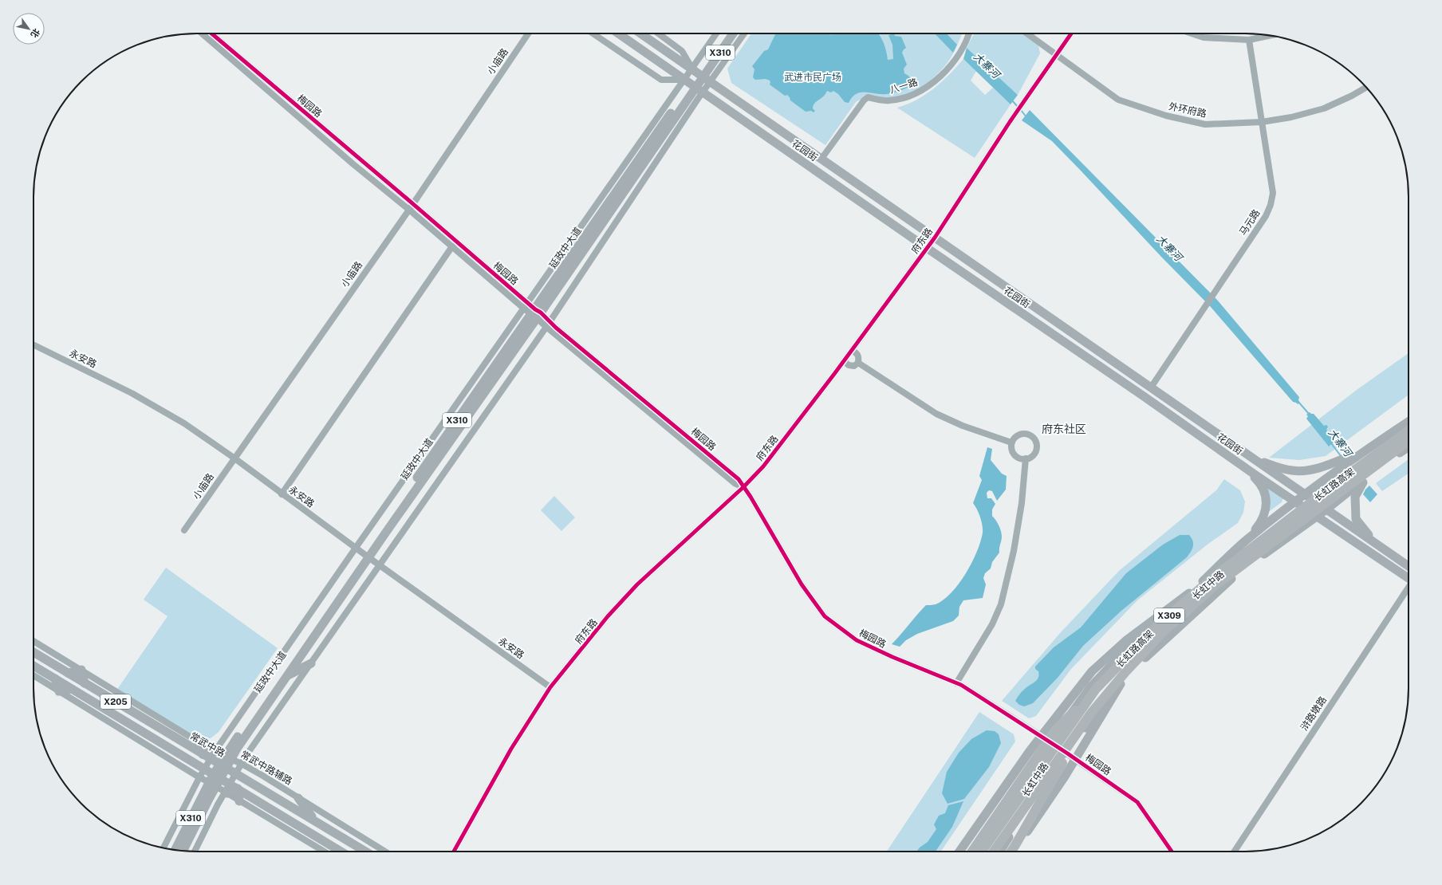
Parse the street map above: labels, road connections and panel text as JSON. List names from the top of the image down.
{
  "streets": {
    "highway": ["长虹路高架", "X309"],
    "main road": [
      "X310",
      "花园街",
      "延政中大道",
      "长虹中路",
      "X205",
      "常武中路"
    ],
    "street": [
      "小庙路",
      "八一路",
      "梅园路",
      "外环府路",
      "马元路",
      "府东路",
      "永安路",
      "浒路墩路",
      "常武中路辅路"
    ]
  },
  "crossings": [
    ["X310", "花园街"],
    ["X310", "延政中大道"],
    ["小庙路", "梅园路"],
    ["小庙路", "永安路"],
    ["八一路", "花园街"],
    ["梅园路", "府东路"],
    ["梅园路", "延政中大道"],
    ["梅园路", "长虹中路"],
    ["外环府路", "马元路"],
    ["外环府路", "府东路"],
    ["花园街", "马元路"],
    ["花园街", "府东路"],
    ["花园街", "延政中大道"],
    ["花园街", "长虹中路"],
    ["府东路", "永安路"],
    ["延政中大道", "永安路"],
    ["延政中大道", "X205"],
    ["延政中大道", "常武中路"],
    ["延政中大道", "常武中路辅路"],
    ["常武中路", "常武中路辅路"]
  ],
  "districts": ["府东社区"],
  "water": ["大寨河"],
  "parks": ["武进市民广场"],
  "north": "bottom right"
}
